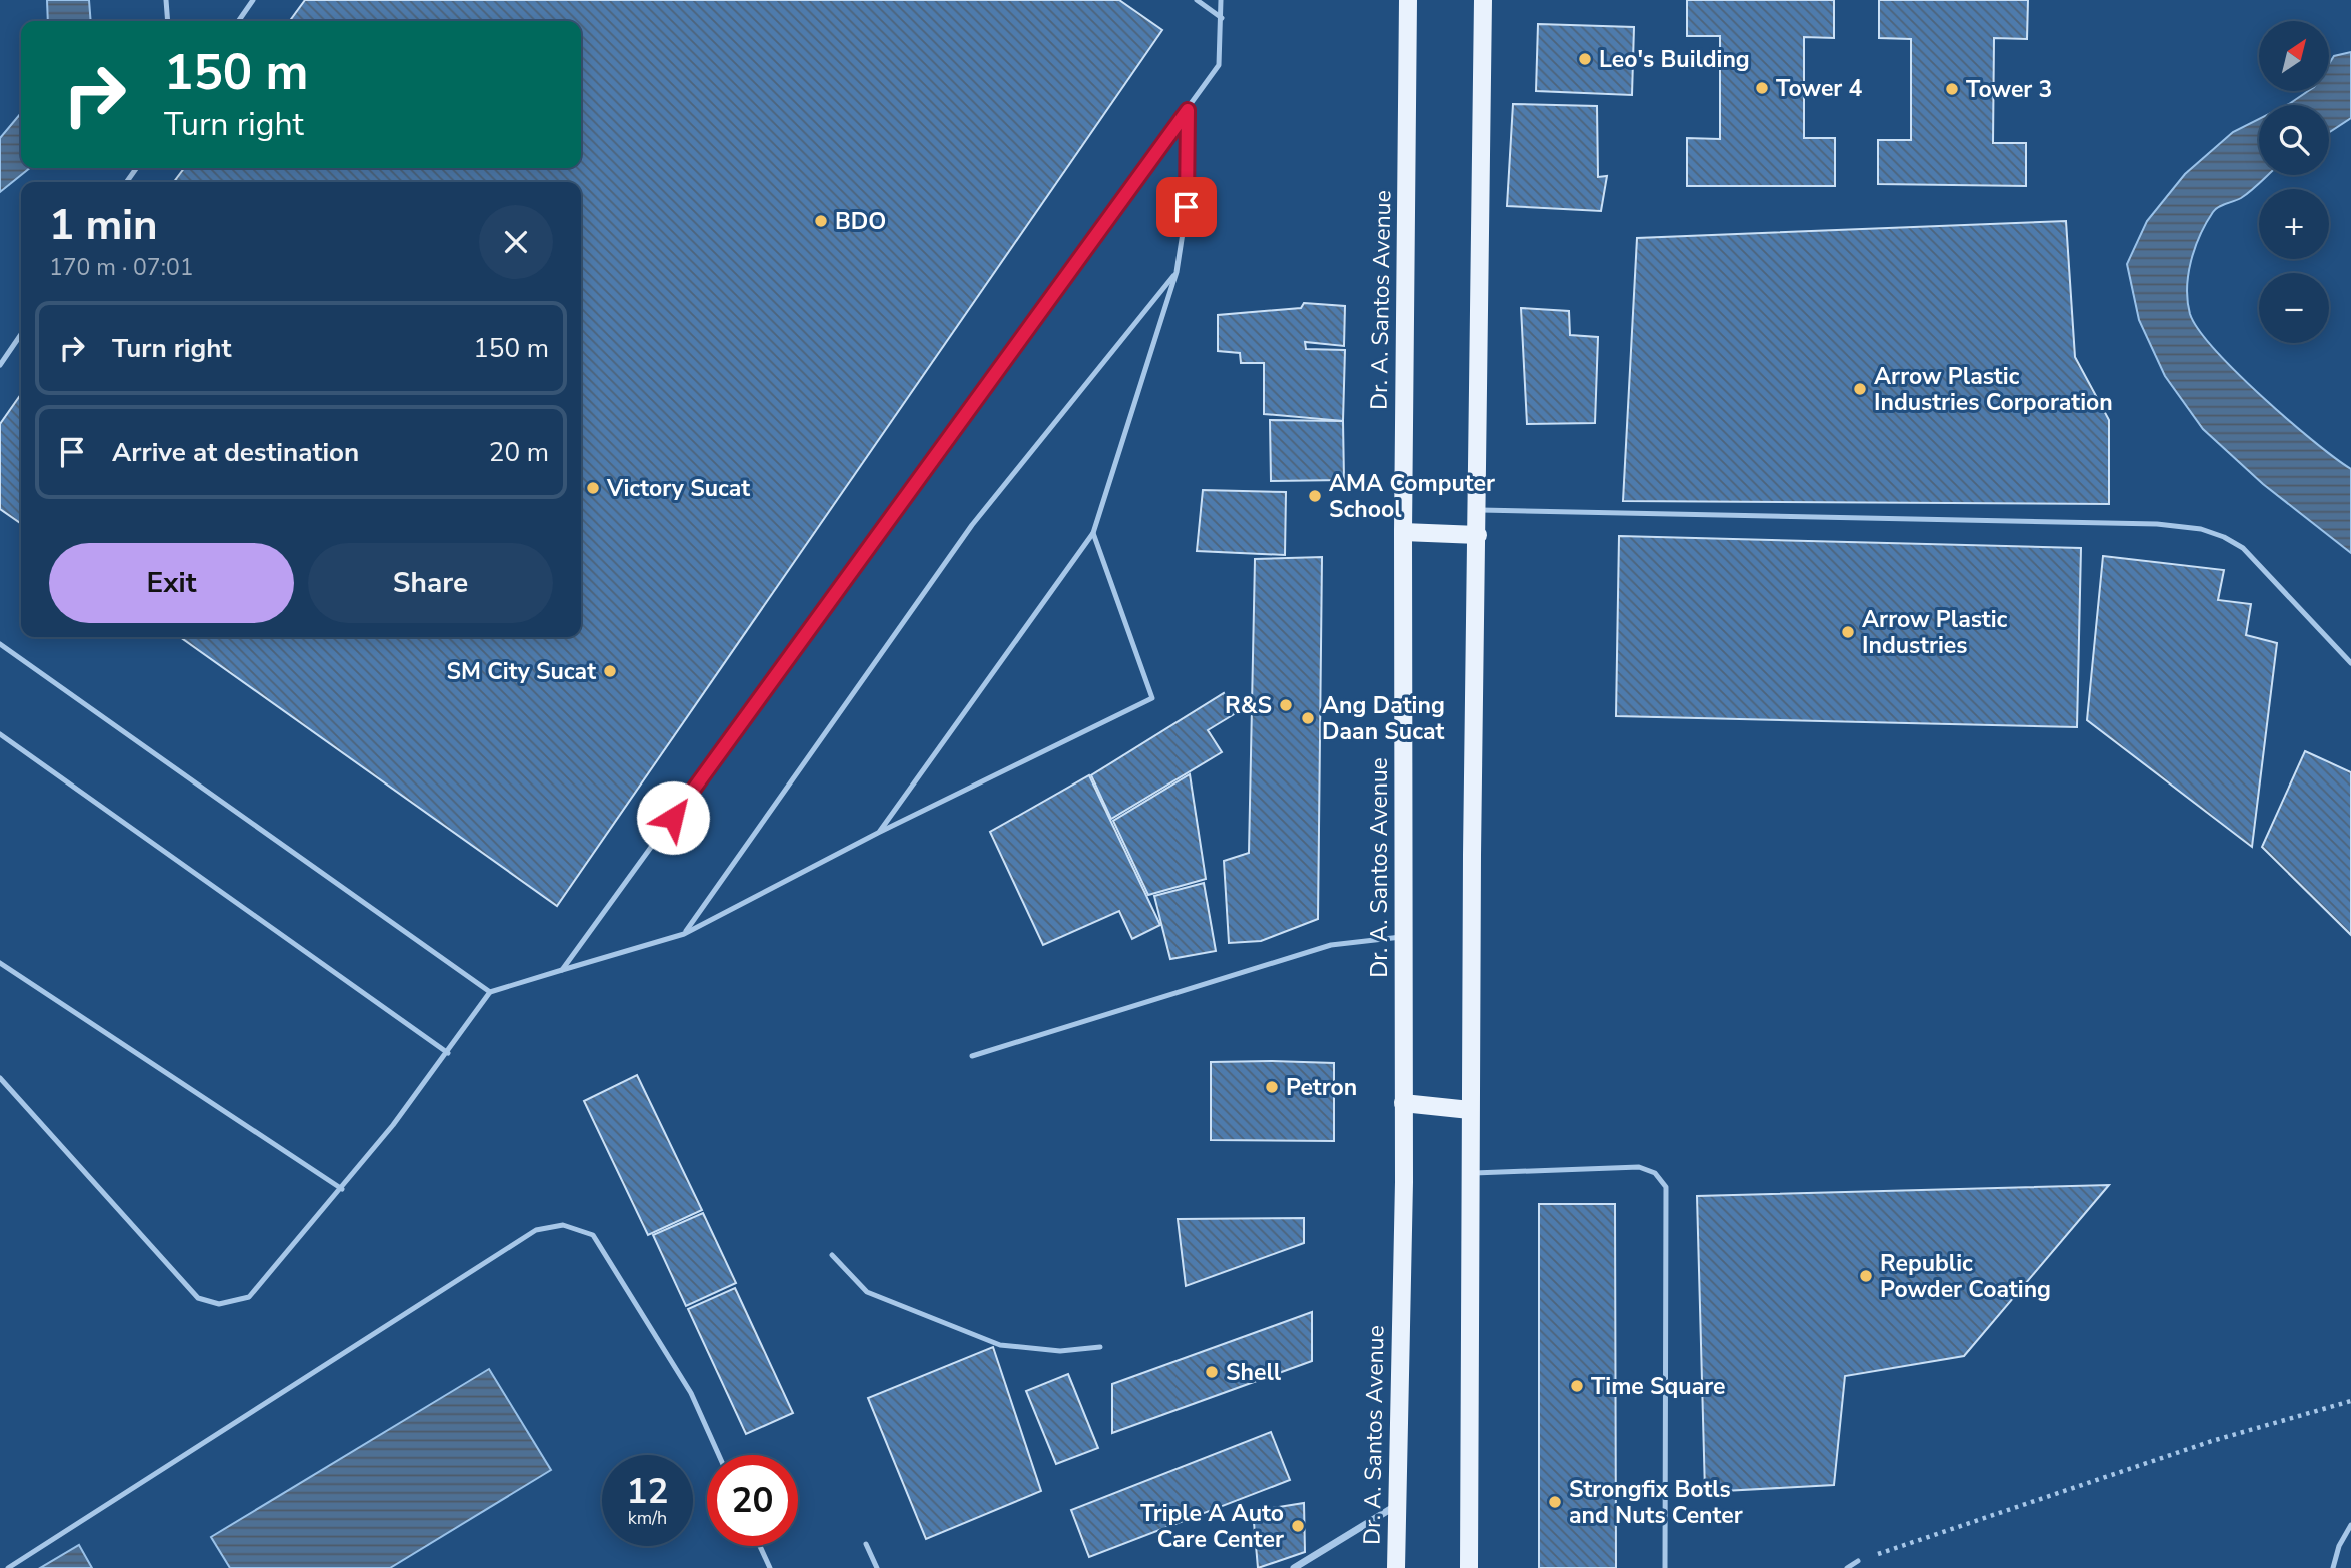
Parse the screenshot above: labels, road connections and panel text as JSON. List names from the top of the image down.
{
  "streets": {
    "main road": ["Dr. A. Santos Avenue"]
  },
  "places": [
    "Leo's Building",
    "Tower 4",
    "Tower 3",
    "BDO",
    "Arrow Plastic Industries Corporation",
    "Victory Sucat",
    "AMA Computer School",
    "Arrow Plastic Industries",
    "SM City Sucat",
    "R&S",
    "Ang Dating Daan Sucat",
    "Petron",
    "Republic Powder Coating",
    "Shell",
    "Time Square",
    "Strongfix Botls and Nuts Center",
    "Triple A Auto Care Center"
  ],
  "north": "top right",
  "page": {
    "map_buttons": ["+", "−"],
    "turn": ["150 m", "Turn right"],
    "heading": ["1 min", "170 m · 07:01"],
    "list": [
      {
        "name": "Turn right",
        "value": "150 m"
      },
      {
        "name": "Arrive at destination",
        "value": "20 m"
      }
    ],
    "buttons": ["Exit", "Share"],
    "speed": "12 km/h",
    "limit": "20"
  }
}
